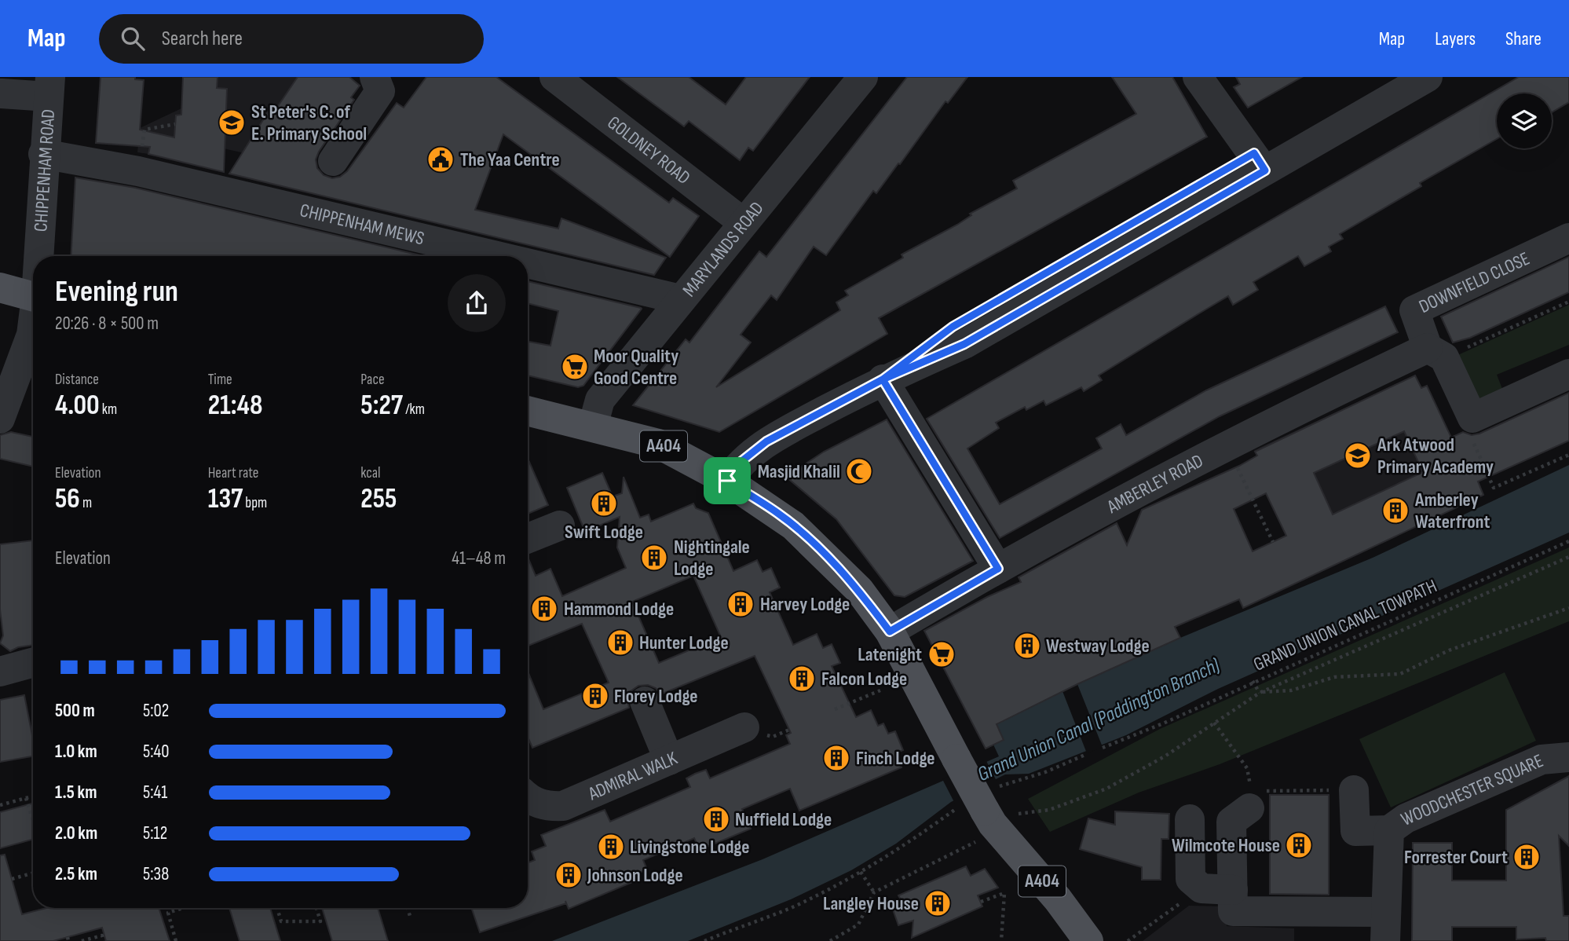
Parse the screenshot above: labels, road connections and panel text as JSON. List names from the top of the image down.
{
  "streets": {
    "main road": ["A404"],
    "street": [
      "GOLDNEY ROAD",
      "CHIPPENHAM ROAD",
      "CHIPPENHAM MEWS",
      "MARYLANDS ROAD",
      "DOWNFIELD CLOSE",
      "AMBERLEY ROAD",
      "ADMIRAL WALK",
      "WOODCHESTER SQUARE"
    ],
    "path": ["GRAND UNION CANAL TOWPATH"]
  },
  "crossings": [
    ["GOLDNEY ROAD", "MARYLANDS ROAD"],
    ["CHIPPENHAM ROAD", "CHIPPENHAM MEWS"],
    ["CHIPPENHAM MEWS", "MARYLANDS ROAD"],
    ["MARYLANDS ROAD", "A404"],
    ["DOWNFIELD CLOSE", "AMBERLEY ROAD"],
    ["A404", "AMBERLEY ROAD"]
  ],
  "water": ["Grand Union Canal (Paddington Branch)"],
  "places": {
    "school or university": ["St Peter's C. of E. Primary School", "Ark Atwood Primary Academy"],
    "public building": ["The Yaa Centre"],
    "supermarket": ["Moor Quality Good Centre", "Latenight"],
    "mosque": ["Masjid Khalil"],
    "building": [
      "Swift Lodge",
      "Amberley Waterfront",
      "Nightingale Lodge",
      "Harvey Lodge",
      "Hammond Lodge",
      "Hunter Lodge",
      "Westway Lodge",
      "Falcon Lodge",
      "Florey Lodge",
      "Finch Lodge",
      "Nuffield Lodge",
      "Wilmcote House",
      "Livingstone Lodge",
      "Forrester Court",
      "Johnson Lodge",
      "Langley House"
    ]
  },
  "page": {
    "header": "Map",
    "search": "Search here",
    "nav": ["Map", "Layers", "Share"],
    "heading": ["Evening run", "20:26 · 8 × 500 m"],
    "stats": [
      ["Distance", "4.00 km"],
      ["Time", "21:48"],
      ["Pace", "5:27 /km"],
      ["Elevation", "56 m"],
      ["Heart rate", "137 bpm"],
      ["kcal", "255"]
    ],
    "chart": ["Elevation", "41–48 m"],
    "list": [
      {
        "name": "500 m",
        "note": "5:02"
      },
      {
        "name": "1.0 km",
        "note": "5:40"
      },
      {
        "name": "1.5 km",
        "note": "5:41"
      },
      {
        "name": "2.0 km",
        "note": "5:12"
      },
      {
        "name": "2.5 km",
        "note": "5:38"
      }
    ]
  }
}
